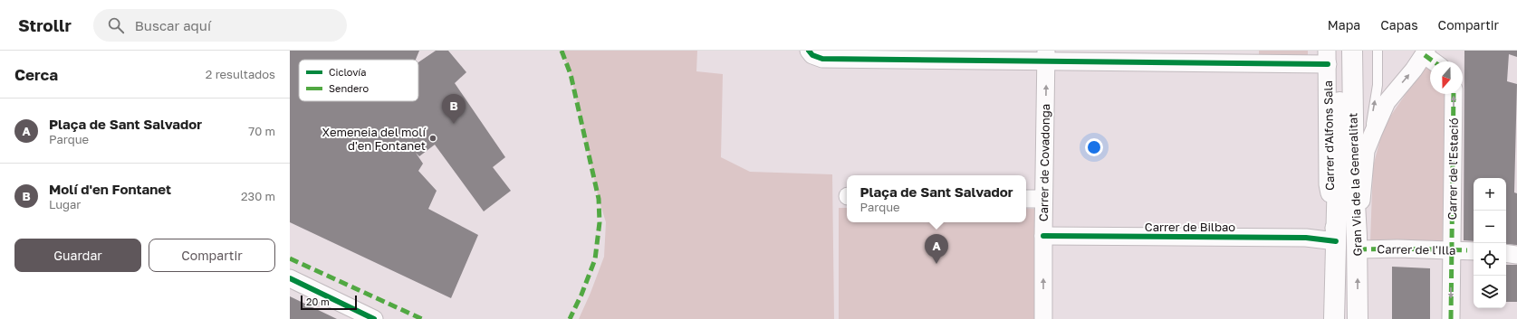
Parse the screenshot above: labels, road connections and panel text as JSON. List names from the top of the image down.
{
  "streets": {
    "street": [
      "Carrer de Covadonga",
      "Carrer de l'Estació",
      "Gran Via de la Generalitat",
      "Carrer de Bilbao",
      "Carrer de l'Illa"
    ]
  },
  "crossings": [
    ["Carrer de Covadonga", "Carrer de Bilbao"],
    ["Carrer de l'Estació", "Carrer de l'Illa"],
    ["Gran Via de la Generalitat", "Carrer de Bilbao"],
    ["Gran Via de la Generalitat", "Carrer de l'Illa"]
  ],
  "one_way": ["Carrer de Covadonga"],
  "places": ["Xemeneia del molí d'en Fontanet"],
  "legend": ["Ciclovía", "Sendero"],
  "scale_bar": "20 m",
  "north": "bottom",
  "page": {
    "header": "Strollr",
    "search": "Buscar aquí",
    "nav": ["Mapa", "Capas", "Compartir"],
    "heading": ["Cerca", "2 resultados"],
    "pins": ["B", "A"],
    "list": [
      {
        "mark": "A",
        "name": "Plaça de Sant Salvador",
        "note": "Parque",
        "value": "70 m"
      },
      {
        "mark": "B",
        "name": "Molí d'en Fontanet",
        "note": "Lugar",
        "value": "230 m"
      }
    ],
    "popup": ["Plaça de Sant Salvador", "Parque"],
    "map_buttons": ["+", "−"],
    "buttons": ["Guardar", "Compartir"],
    "scale": "20 m"
  }
}
